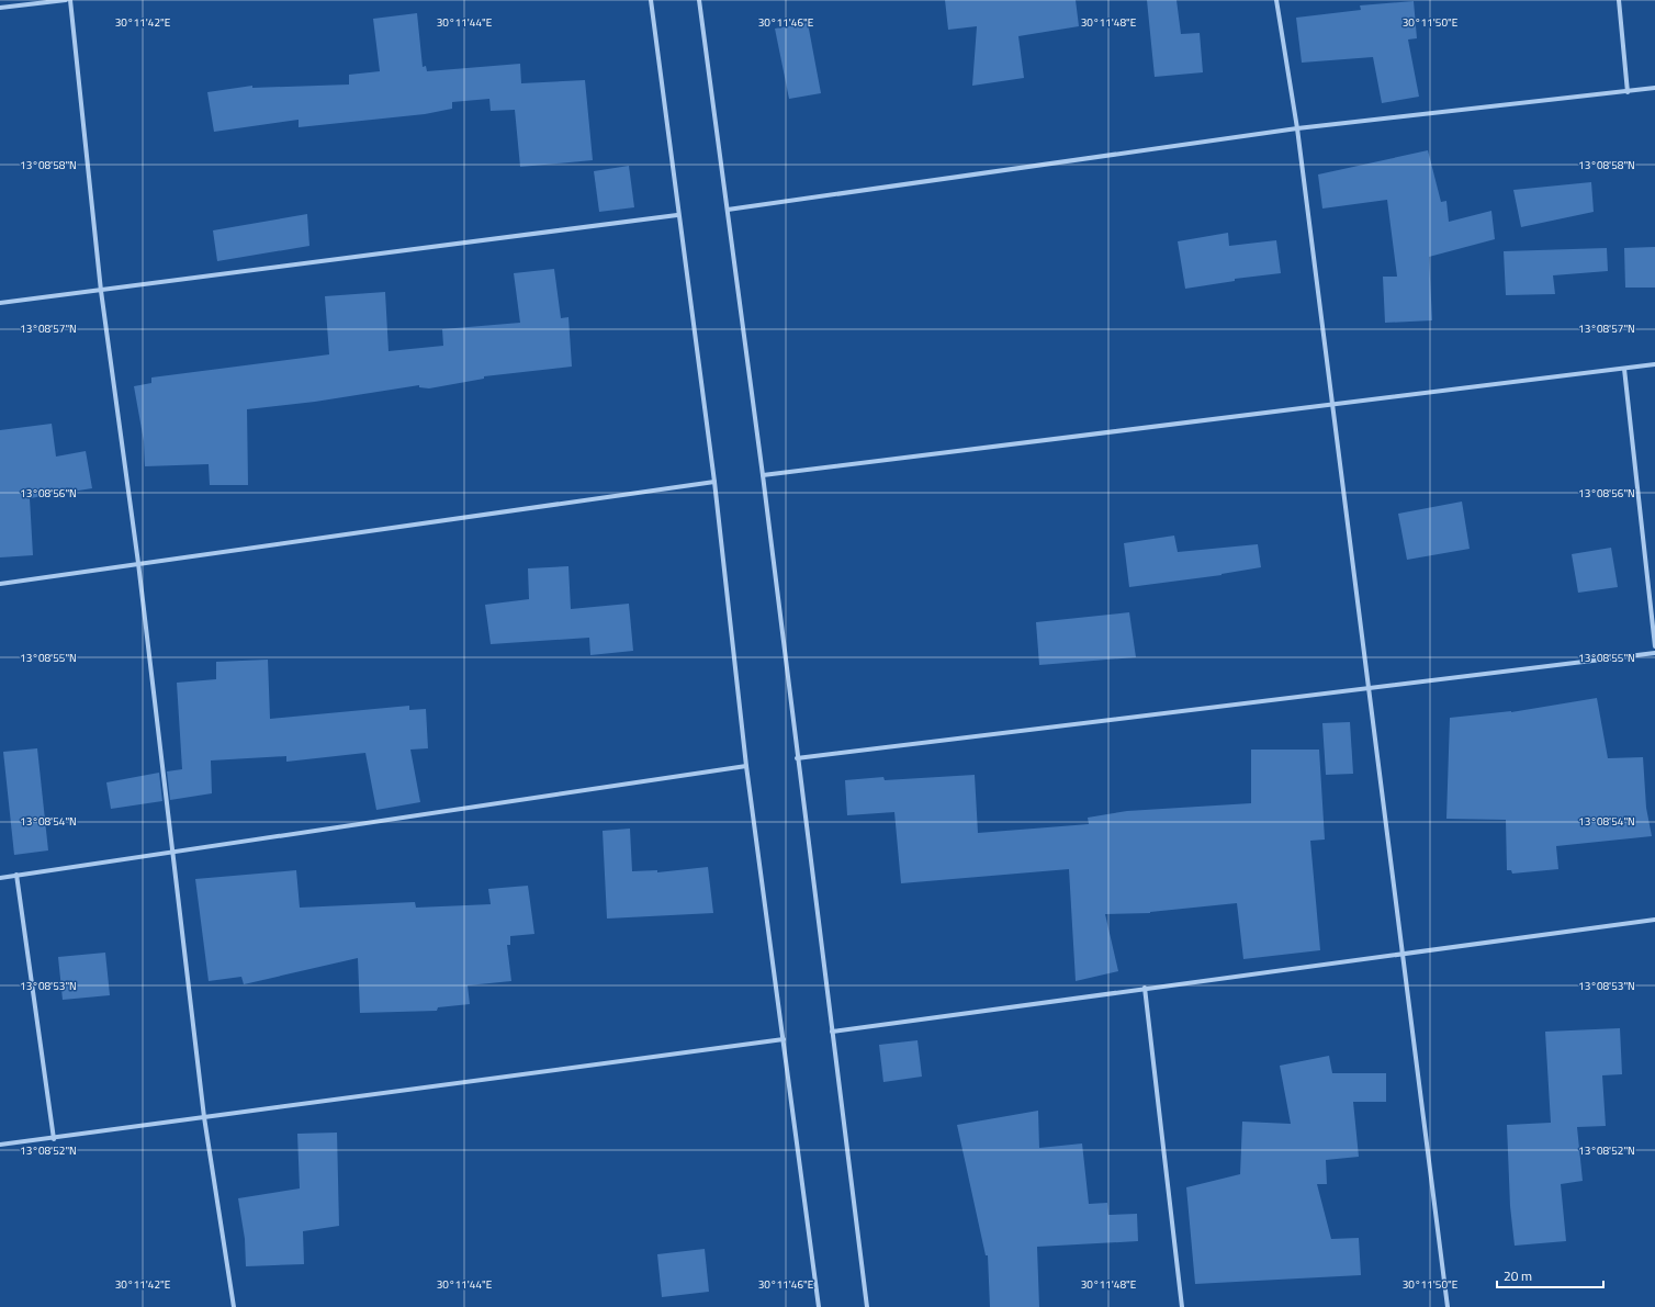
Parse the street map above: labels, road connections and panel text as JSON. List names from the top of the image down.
{
  "scale_bar": "20 m",
  "coordinates": [
    "30°11'42\"E",
    "30°11'44\"E",
    "30°11'46\"E",
    "30°11'48\"E",
    "30°11'50\"E",
    "13°08'58\"N",
    "13°08'57\"N",
    "13°08'56\"N",
    "13°08'55\"N",
    "13°08'54\"N",
    "13°08'53\"N",
    "13°08'52\"N"
  ]
}
